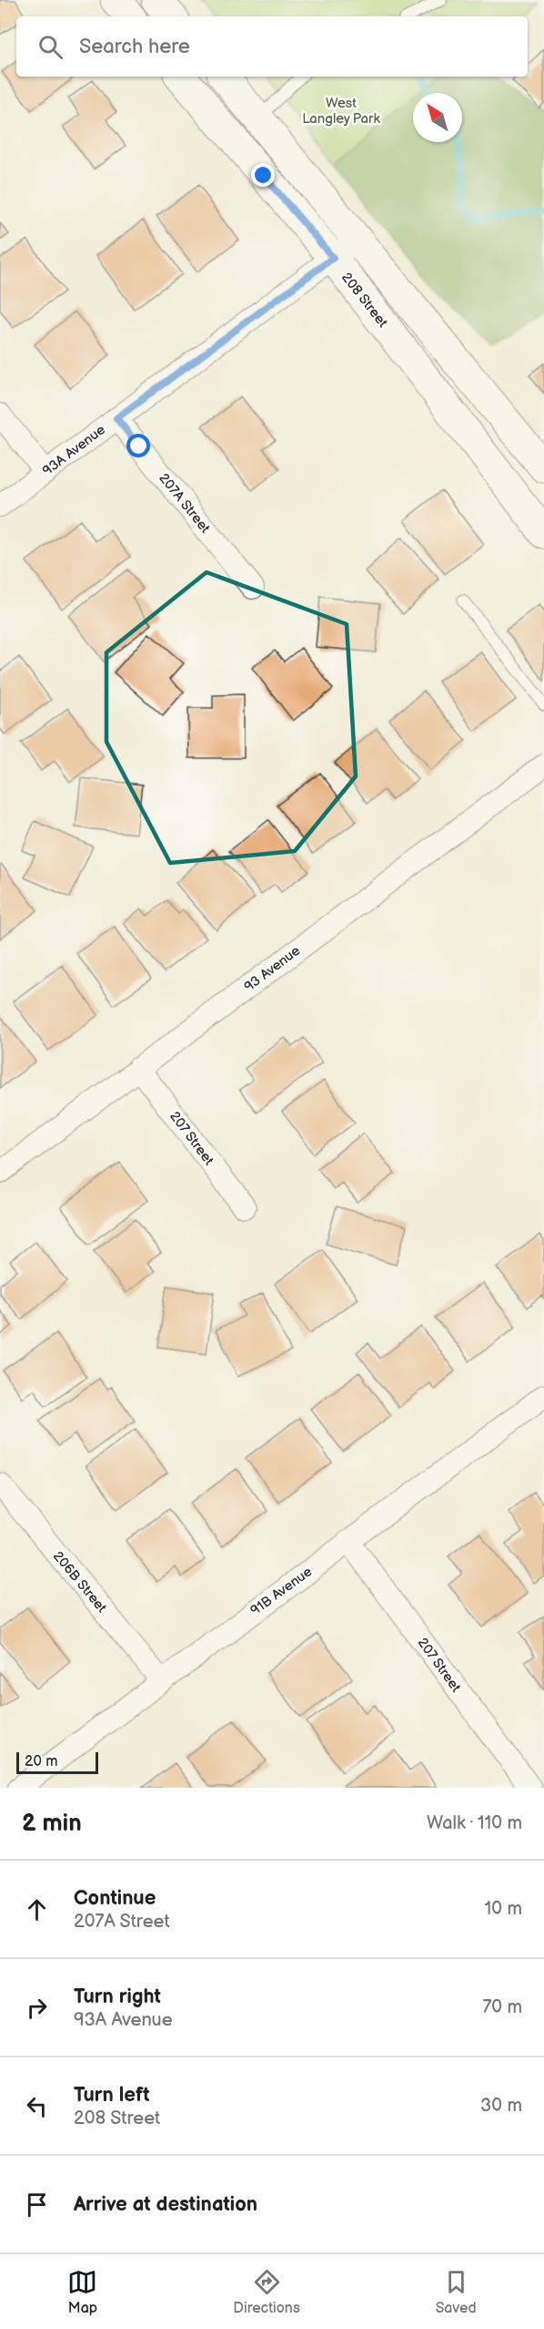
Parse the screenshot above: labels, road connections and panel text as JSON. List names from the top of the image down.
{
  "streets": {
    "main road": ["208 Street"],
    "street": [
      "93A Avenue",
      "207A Street",
      "93 Avenue",
      "207 Street",
      "206B Street",
      "91B Avenue"
    ]
  },
  "crossings": [
    ["208 Street", "93A Avenue"],
    ["93A Avenue", "207A Street"],
    ["93 Avenue", "207 Street"],
    ["207 Street", "91B Avenue"],
    ["206B Street", "91B Avenue"]
  ],
  "parks": ["West Langley Park"],
  "scale_bar": "20 m",
  "north": "top left",
  "page": {
    "search": "Search here",
    "scale": "20 m",
    "heading": ["2 min", "Walk · 110 m"],
    "list": [
      ["Continue", "207A Street", "10 m"],
      ["Turn right", "93A Avenue", "70 m"],
      ["Turn left", "208 Street", "30 m"],
      "Arrive at destination"
    ],
    "nav": ["Map", "Directions", "Saved"]
  }
}
